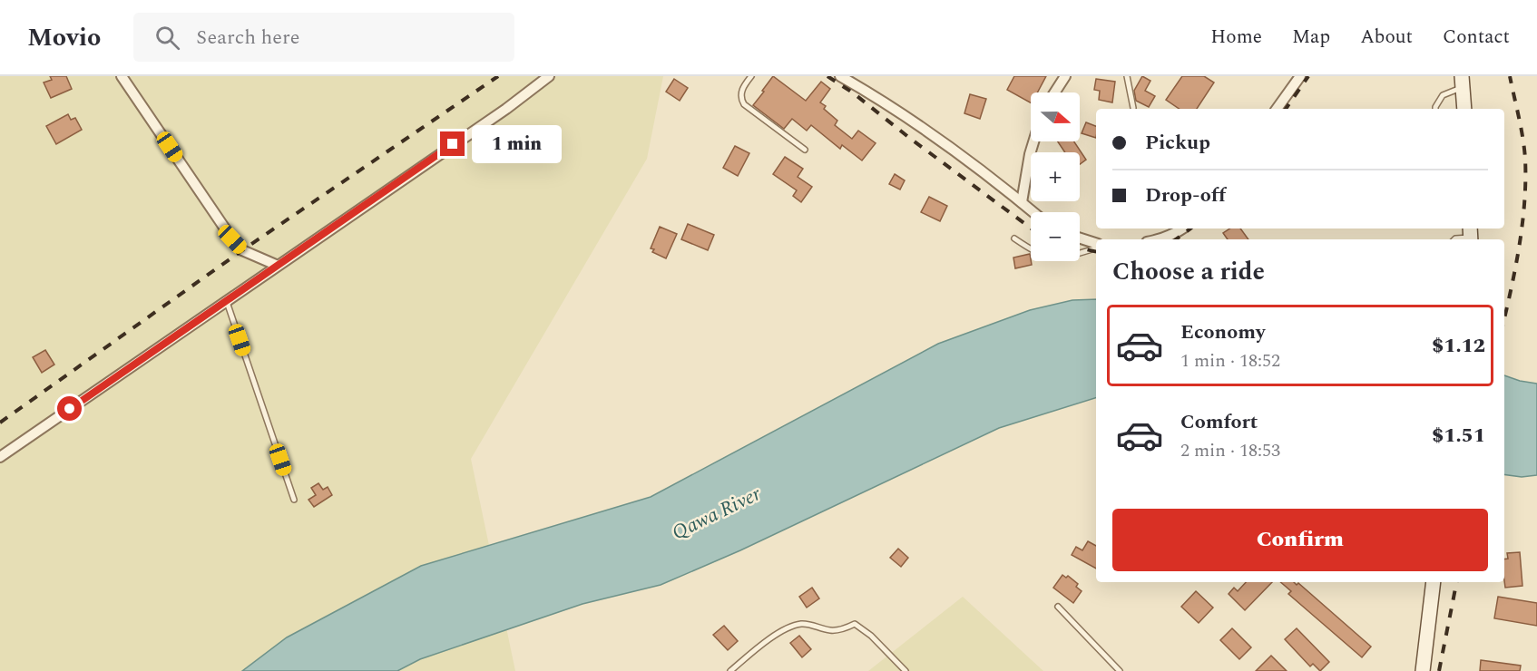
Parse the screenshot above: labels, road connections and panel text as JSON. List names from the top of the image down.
{
  "water": ["Qawa River"],
  "north": "right",
  "page": {
    "header": "Movio",
    "search": "Search here",
    "nav": [
      "Home",
      "Map",
      "About",
      "Contact"
    ],
    "map_buttons": ["+", "−"],
    "banner": ["Pickup", "Drop-off"],
    "bubble": "1 min",
    "heading": "Choose a ride",
    "list": [
      {
        "name": "Economy",
        "note": "1 min · 18:52",
        "value": "$1.12"
      },
      {
        "name": "Comfort",
        "note": "2 min · 18:53",
        "value": "$1.51"
      }
    ],
    "buttons": "Confirm"
  }
}
